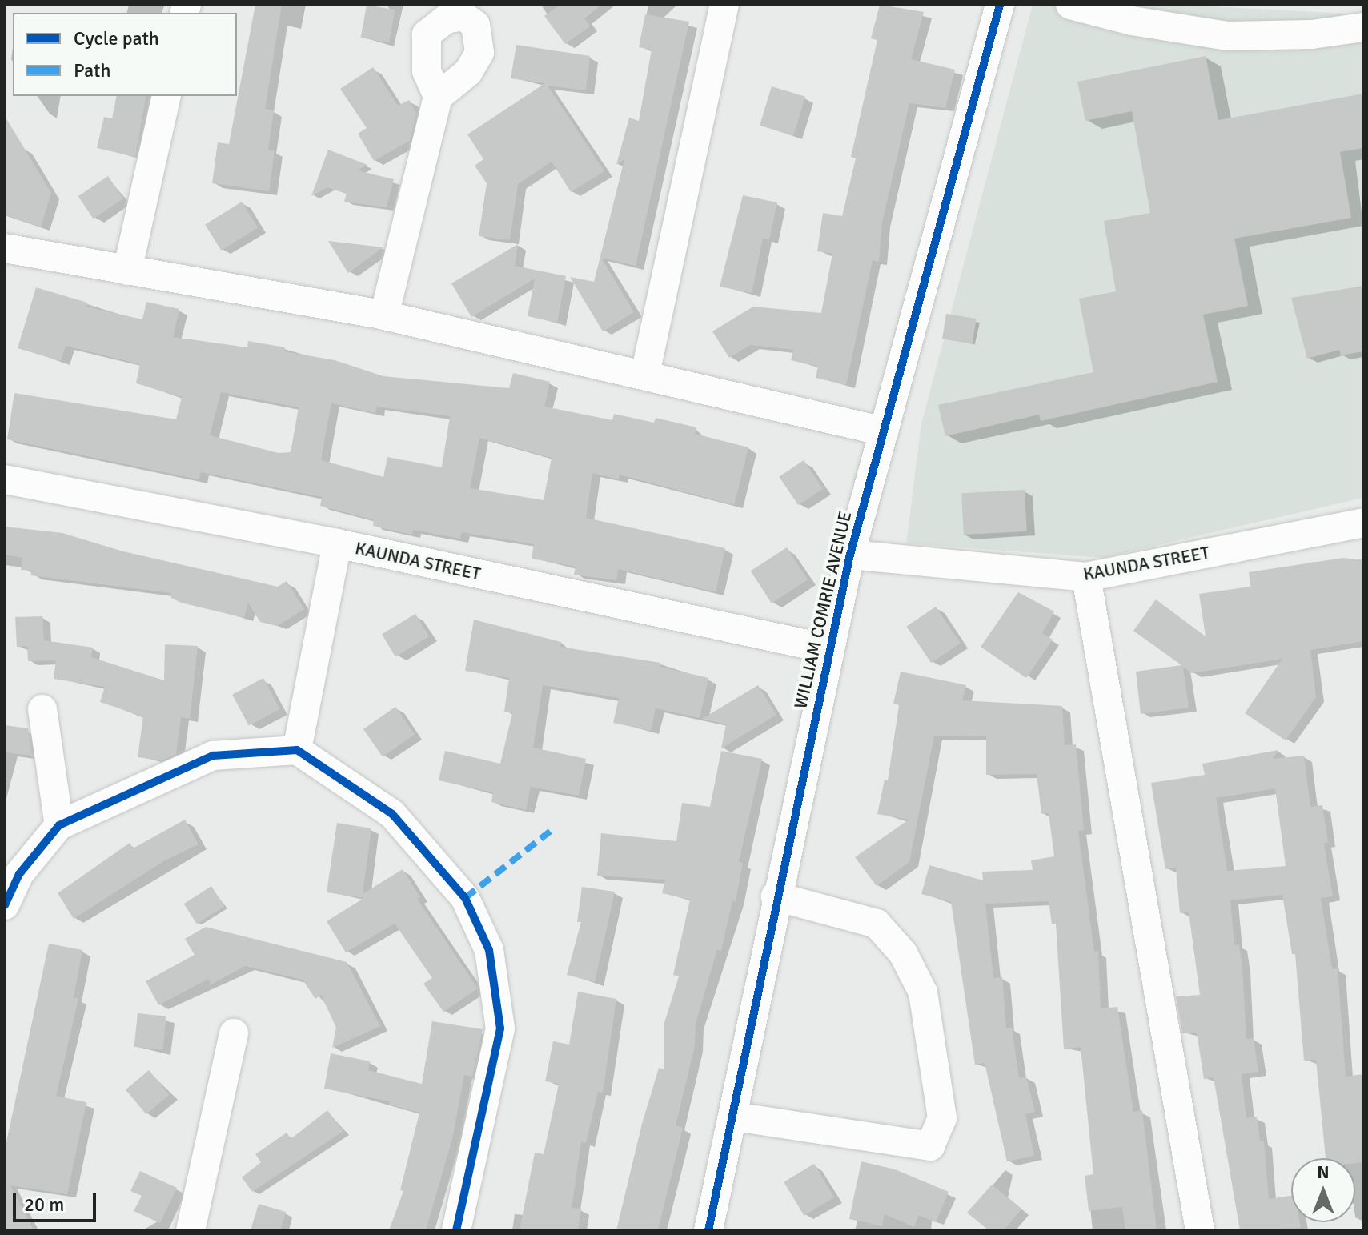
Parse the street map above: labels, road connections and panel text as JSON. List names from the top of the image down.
{
  "streets": {
    "street": ["KAUNDA STREET", "WILLIAM COMRIE AVENUE"]
  },
  "crossings": [
    ["KAUNDA STREET", "WILLIAM COMRIE AVENUE"]
  ],
  "legend": ["Cycle path", "Path"],
  "scale_bar": "20 m",
  "north": "top"
}
